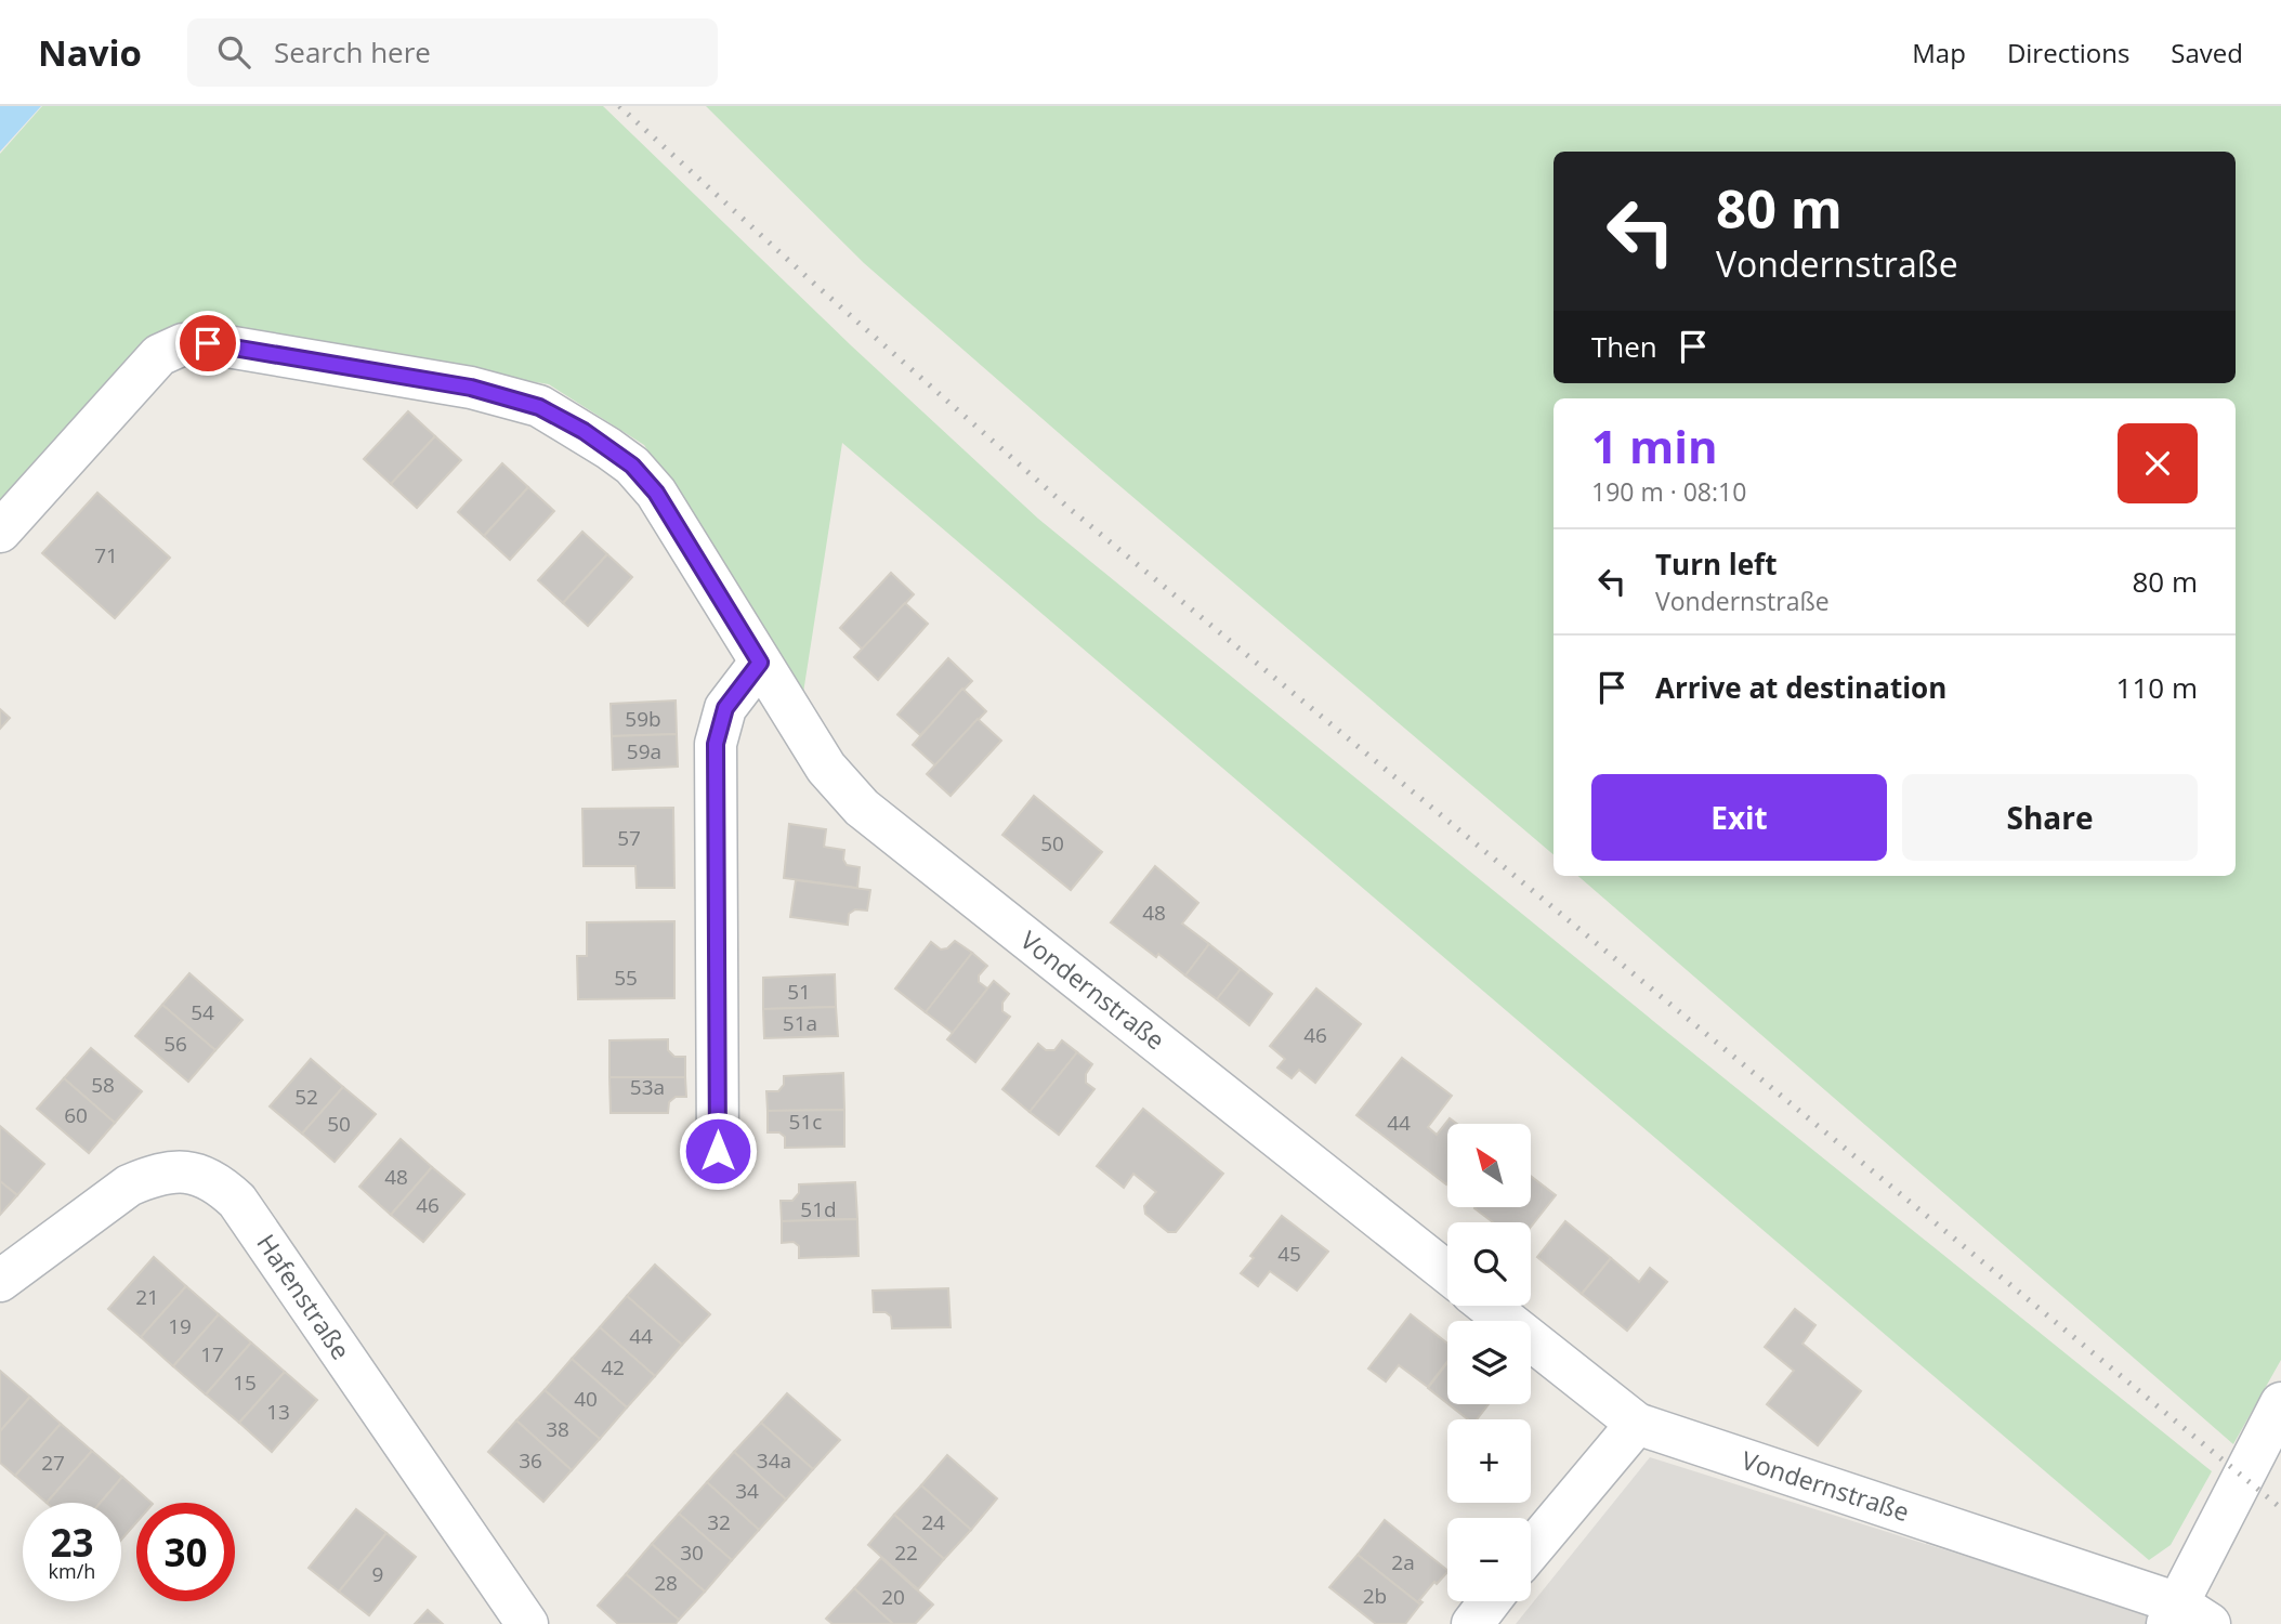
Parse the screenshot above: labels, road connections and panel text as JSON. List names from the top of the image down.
{
  "streets": {
    "street": ["Vondernstraße", "Hafenstraße"]
  },
  "house_numbers": [
    "71",
    "59b",
    "59a",
    "57",
    "50",
    "48",
    "55",
    "51",
    "54",
    "51a",
    "46",
    "56",
    "58",
    "53a",
    "52",
    "60",
    "51c",
    "44",
    "50",
    "48",
    "46",
    "51d",
    "45",
    "21",
    "19",
    "44",
    "17",
    "42",
    "15",
    "40",
    "13",
    "38",
    "36",
    "34a",
    "27",
    "34",
    "32",
    "24",
    "30",
    "22",
    "2a",
    "9",
    "28",
    "2b",
    "20"
  ],
  "north": "top left",
  "page": {
    "header": "Navio",
    "search": "Search here",
    "nav": ["Map", "Directions", "Saved"],
    "turn": ["80 m", "Vondernstraße"],
    "then": "Then",
    "heading": ["1 min", "190 m · 08:10"],
    "list": [
      {
        "name": "Turn left",
        "note": "Vondernstraße",
        "value": "80 m"
      },
      {
        "name": "Arrive at destination",
        "value": "110 m"
      }
    ],
    "buttons": ["Exit", "Share"],
    "map_buttons": ["+", "−"],
    "speed": "23 km/h",
    "limit": "30"
  }
}
